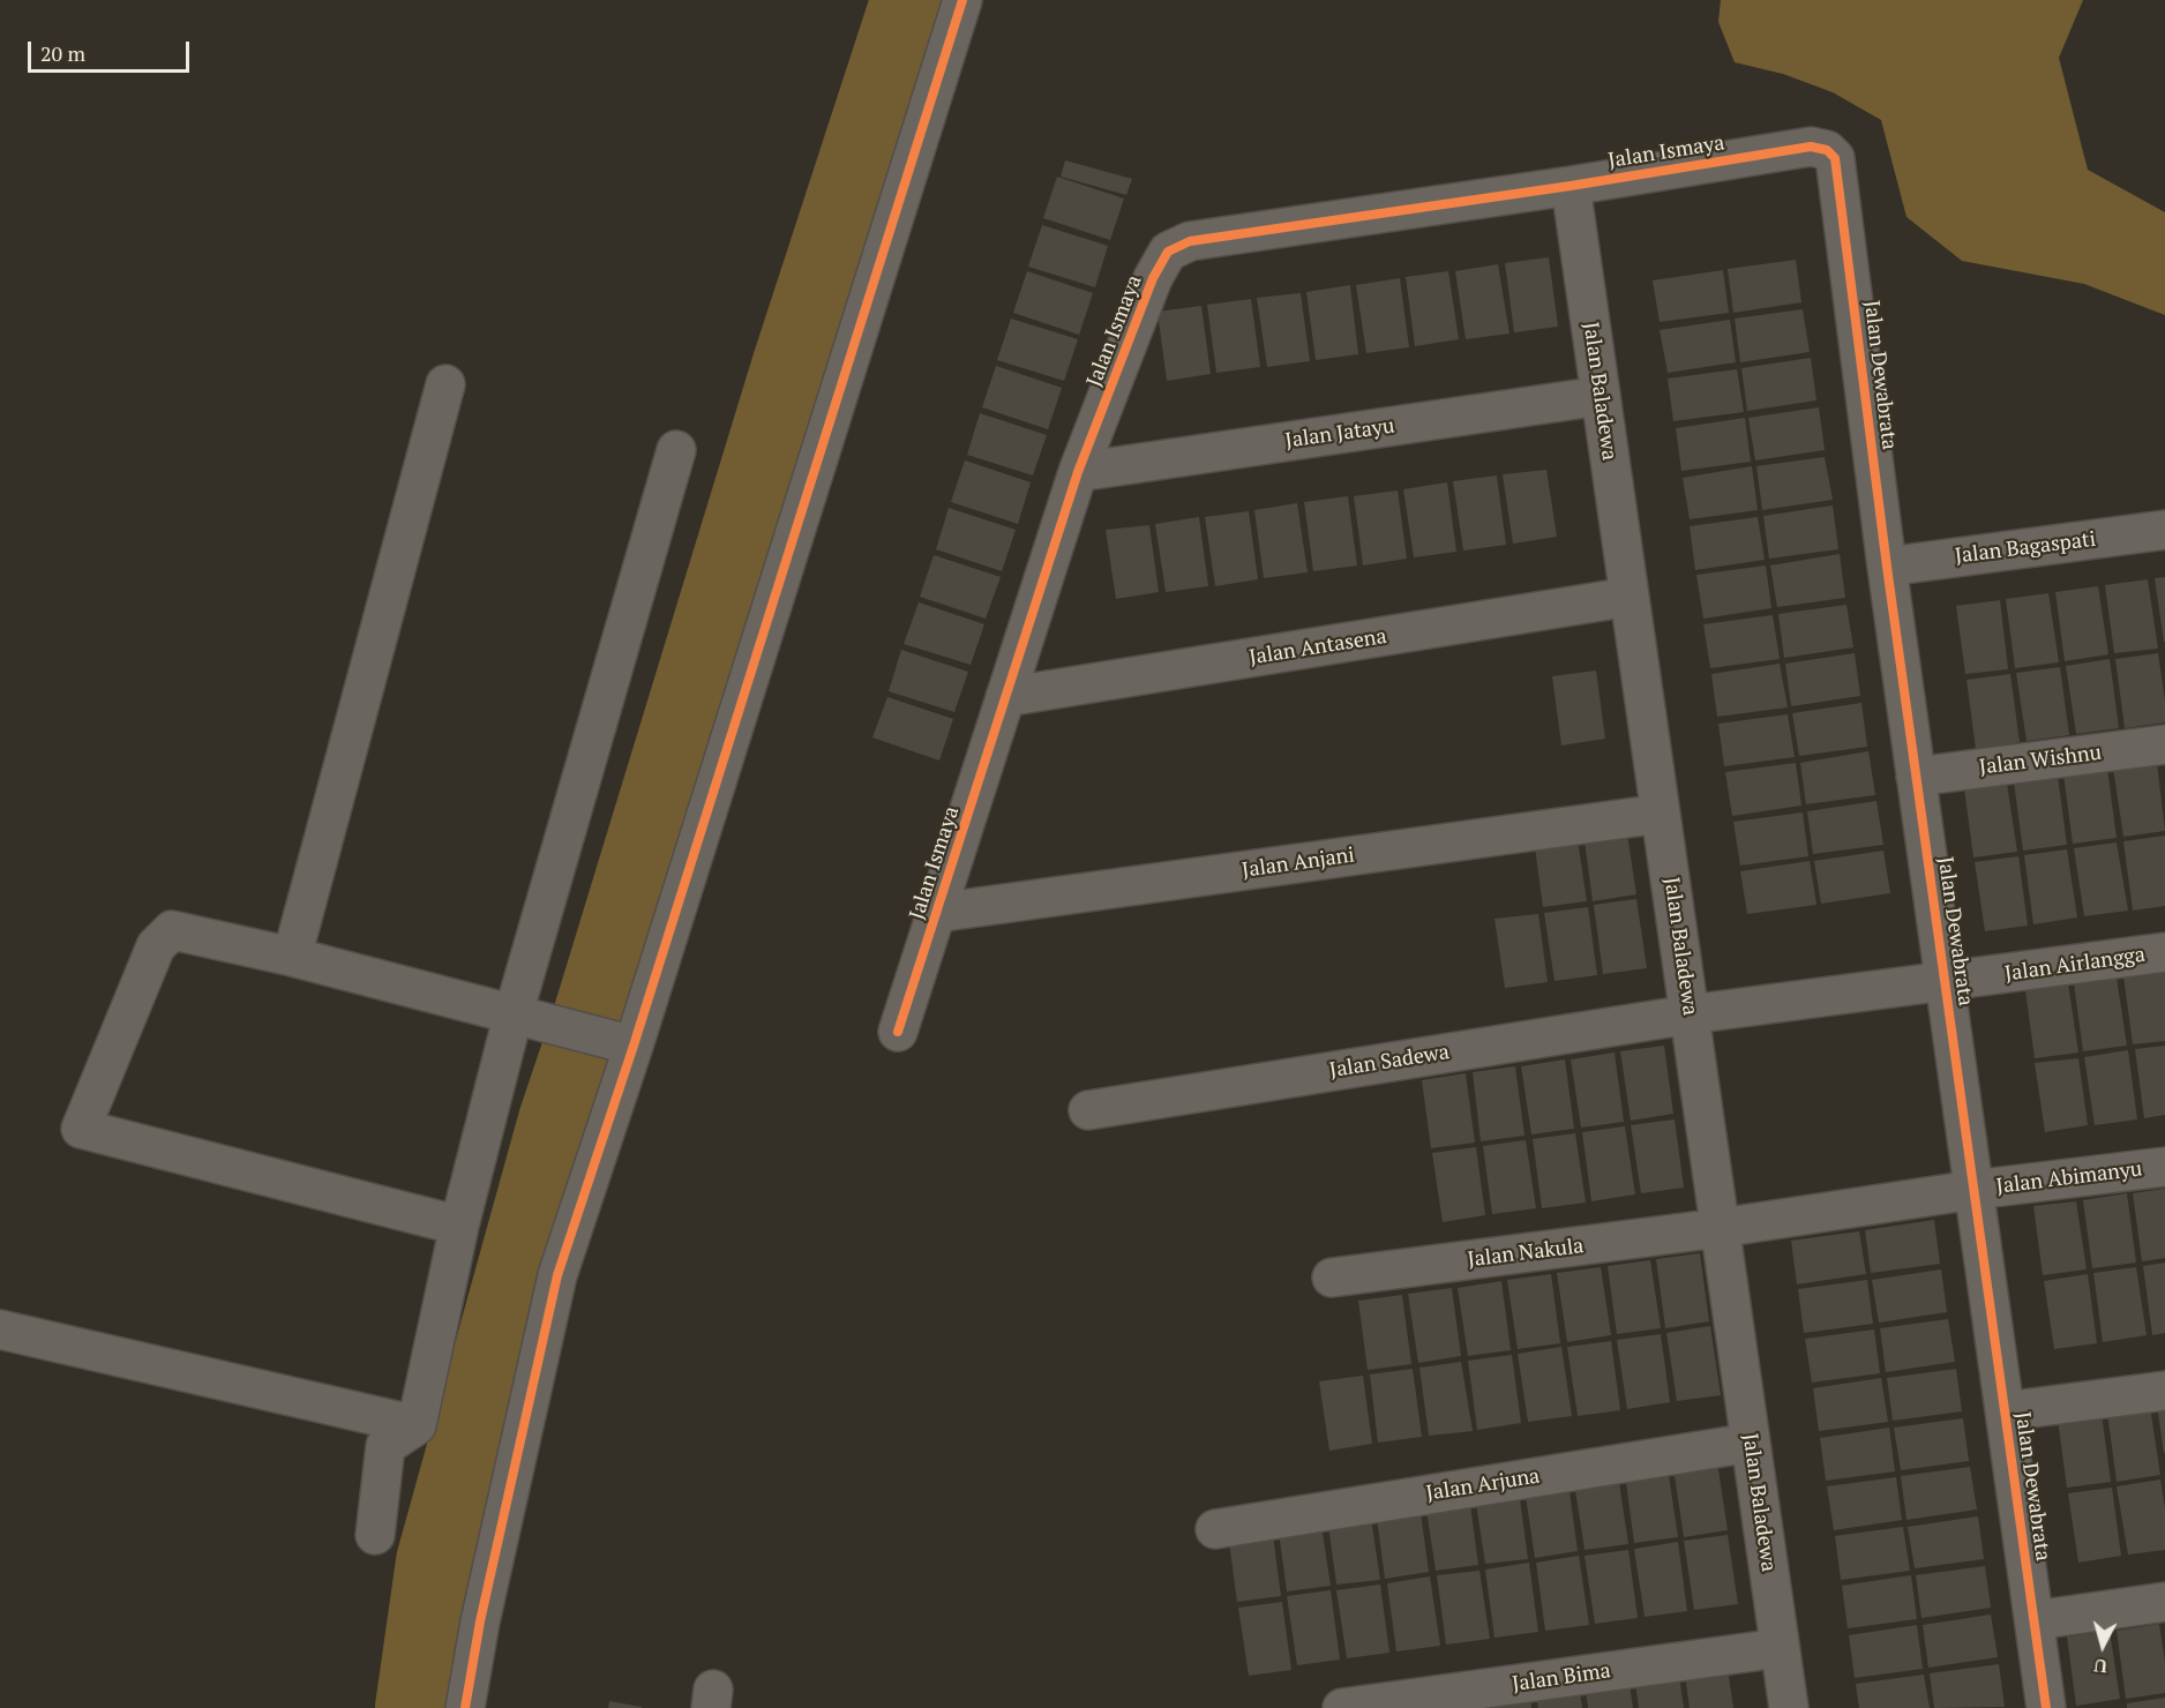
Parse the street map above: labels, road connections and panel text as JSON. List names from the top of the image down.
{
  "streets": {
    "street": [
      "Jalan Ismaya",
      "Jalan Dewabrata",
      "Jalan Baladewa",
      "Jalan Jatayu",
      "Jalan Bagaspati",
      "Jalan Antasena",
      "Jalan Wishnu",
      "Jalan Anjani",
      "Jalan Airlangga",
      "Jalan Sadewa",
      "Jalan Abimanyu",
      "Jalan Nakula",
      "Jalan Arjuna",
      "Jalan Bima"
    ]
  },
  "crossings": [
    ["Jalan Ismaya", "Jalan Dewabrata"],
    ["Jalan Ismaya", "Jalan Baladewa"],
    ["Jalan Ismaya", "Jalan Jatayu"],
    ["Jalan Ismaya", "Jalan Antasena"],
    ["Jalan Ismaya", "Jalan Anjani"],
    ["Jalan Dewabrata", "Jalan Bagaspati"],
    ["Jalan Dewabrata", "Jalan Wishnu"],
    ["Jalan Dewabrata", "Jalan Airlangga"],
    ["Jalan Dewabrata", "Jalan Abimanyu"],
    ["Jalan Baladewa", "Jalan Jatayu"],
    ["Jalan Baladewa", "Jalan Antasena"],
    ["Jalan Baladewa", "Jalan Anjani"],
    ["Jalan Baladewa", "Jalan Airlangga"],
    ["Jalan Baladewa", "Jalan Sadewa"],
    ["Jalan Baladewa", "Jalan Abimanyu"],
    ["Jalan Baladewa", "Jalan Nakula"],
    ["Jalan Baladewa", "Jalan Arjuna"],
    ["Jalan Baladewa", "Jalan Bima"],
    ["Jalan Airlangga", "Jalan Sadewa"],
    ["Jalan Abimanyu", "Jalan Nakula"]
  ],
  "scale_bar": "20 m",
  "north": "bottom"
}
